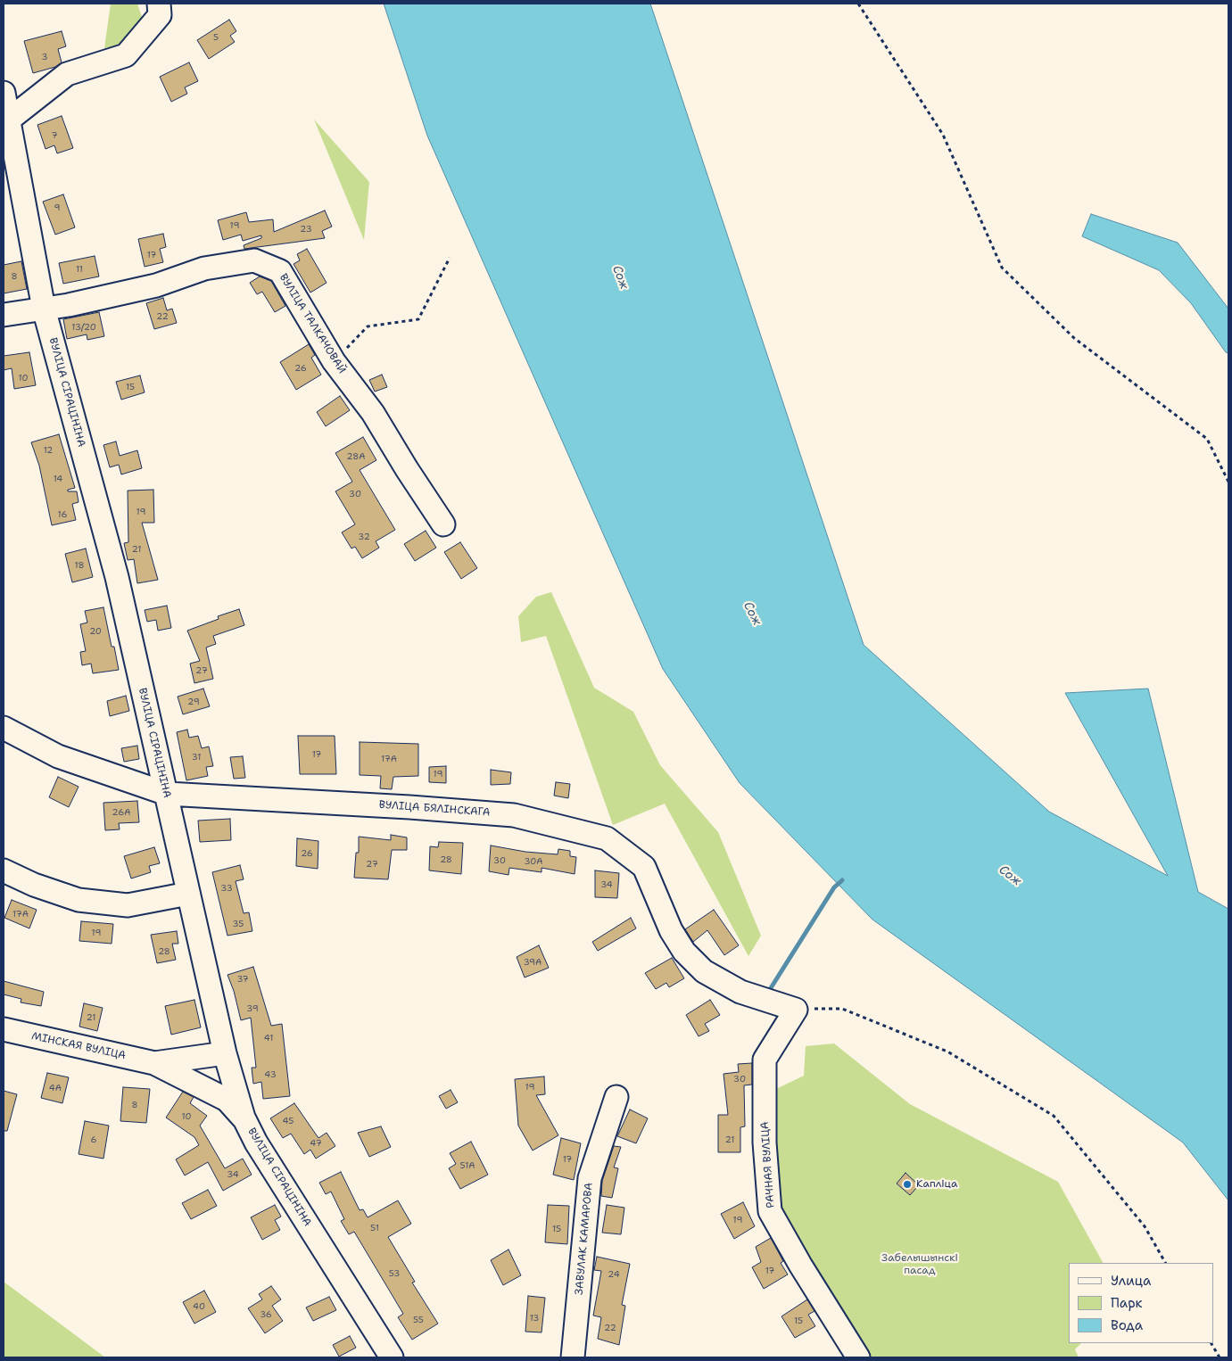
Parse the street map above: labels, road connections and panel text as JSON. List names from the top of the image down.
{
  "streets": {
    "street": [
      "ВУЛІЦА ТАЛКАЧОВАЙ",
      "ВУЛІЦА СІРАЦІНІНА",
      "ВУЛІЦА БЯЛІНСКАГА",
      "МІНСКАЯ ВУЛІЦА",
      "РАЧНАЯ ВУЛІЦА",
      "ЗАВУЛАК КАМАРОВА"
    ]
  },
  "crossings": [
    ["ВУЛІЦА ТАЛКАЧОВАЙ", "ВУЛІЦА СІРАЦІНІНА"],
    ["ВУЛІЦА СІРАЦІНІНА", "ВУЛІЦА БЯЛІНСКАГА"],
    ["ВУЛІЦА СІРАЦІНІНА", "МІНСКАЯ ВУЛІЦА"],
    ["ВУЛІЦА БЯЛІНСКАГА", "РАЧНАЯ ВУЛІЦА"]
  ],
  "water": ["Сож"],
  "parks": ["Забелышынскі пасад"],
  "places": ["Капліца"],
  "house_numbers": [
    "5",
    "3",
    "7",
    "9",
    "19",
    "23",
    "17",
    "11",
    "8",
    "22",
    "13/20",
    "26",
    "10",
    "15",
    "12",
    "28А",
    "14",
    "30",
    "19",
    "16",
    "32",
    "21",
    "18",
    "20",
    "27",
    "29",
    "17",
    "31",
    "17А",
    "19",
    "26А",
    "26",
    "28",
    "30",
    "30А",
    "27",
    "34",
    "33",
    "17А",
    "35",
    "19",
    "28",
    "39А",
    "37",
    "39",
    "21",
    "41",
    "43",
    "30",
    "19",
    "4А",
    "8",
    "10",
    "45",
    "6",
    "21",
    "47",
    "17",
    "51А",
    "34",
    "19",
    "51",
    "15",
    "17",
    "53",
    "24",
    "40",
    "36",
    "13",
    "55",
    "15",
    "22"
  ],
  "legend": ["Улица", "Парк", "Вода"]
}
